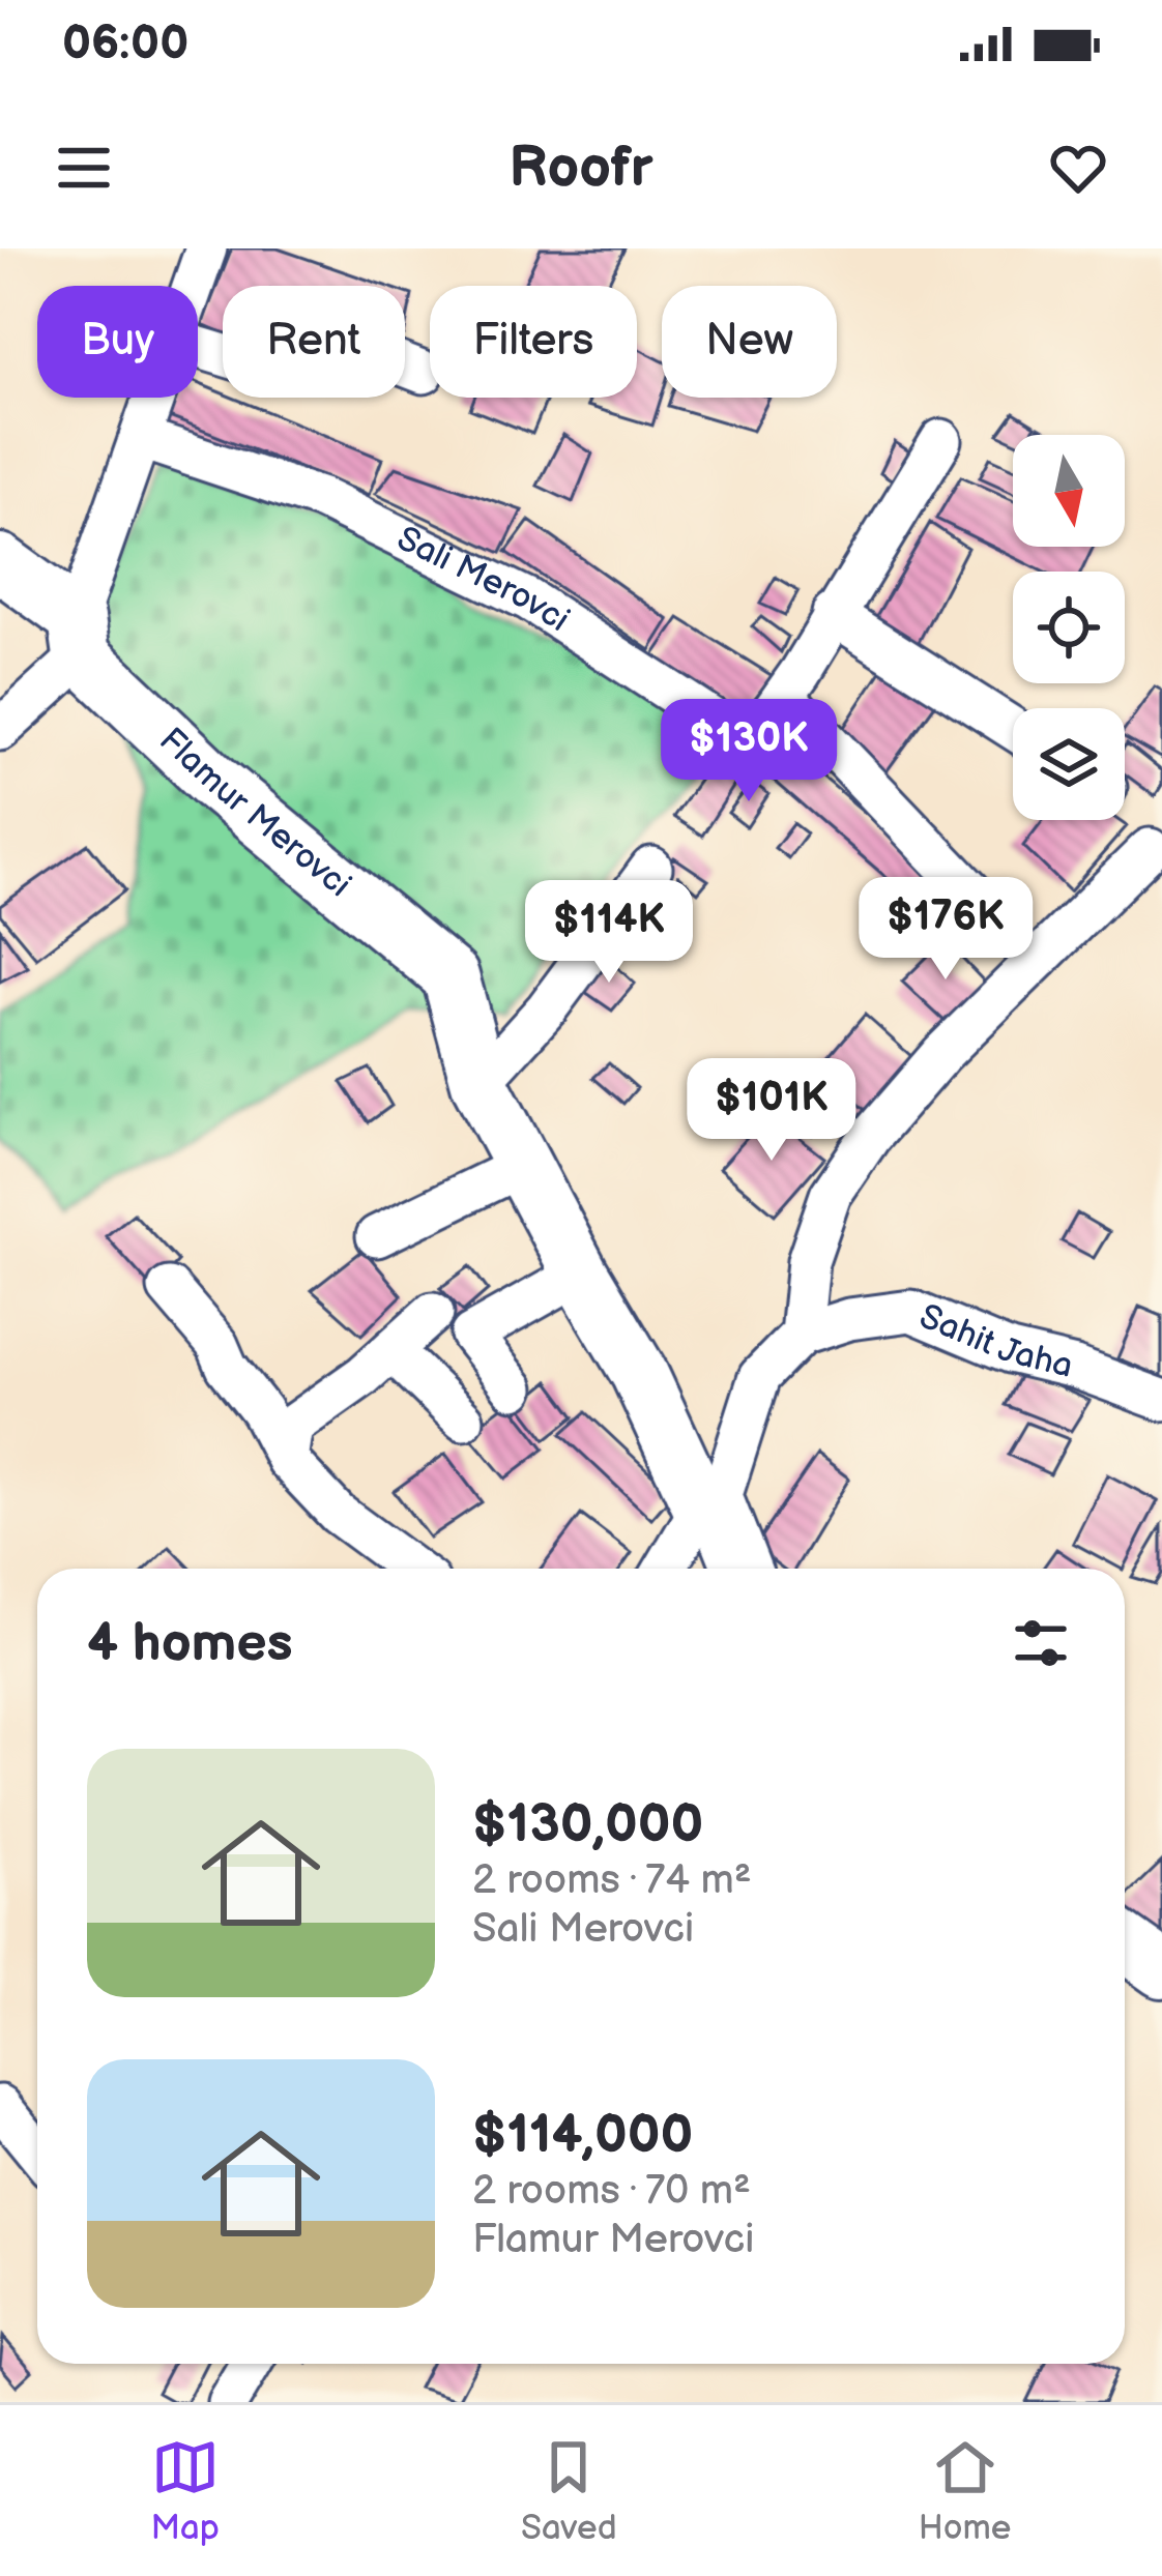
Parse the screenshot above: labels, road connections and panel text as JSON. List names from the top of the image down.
{
  "streets": {
    "street": ["Sali Merovci", "Flamur Merovci", "Sahit Jaha"]
  },
  "north": "bottom",
  "page": {
    "status": "06:00",
    "header": "Roofr",
    "chip": [
      "Buy",
      "Rent",
      "Filters",
      "New"
    ],
    "price": [
      "$130K",
      "$176K",
      "$114K",
      "$101K"
    ],
    "heading": "4 homes",
    "list": [
      {
        "name": "$130,000",
        "note": "2 rooms · 74 m² · Sali Merovci"
      },
      {
        "name": "$114,000",
        "note": "2 rooms · 70 m² · Flamur Merovci"
      }
    ],
    "tabs": ["Map", "Saved", "Home"]
  }
}
